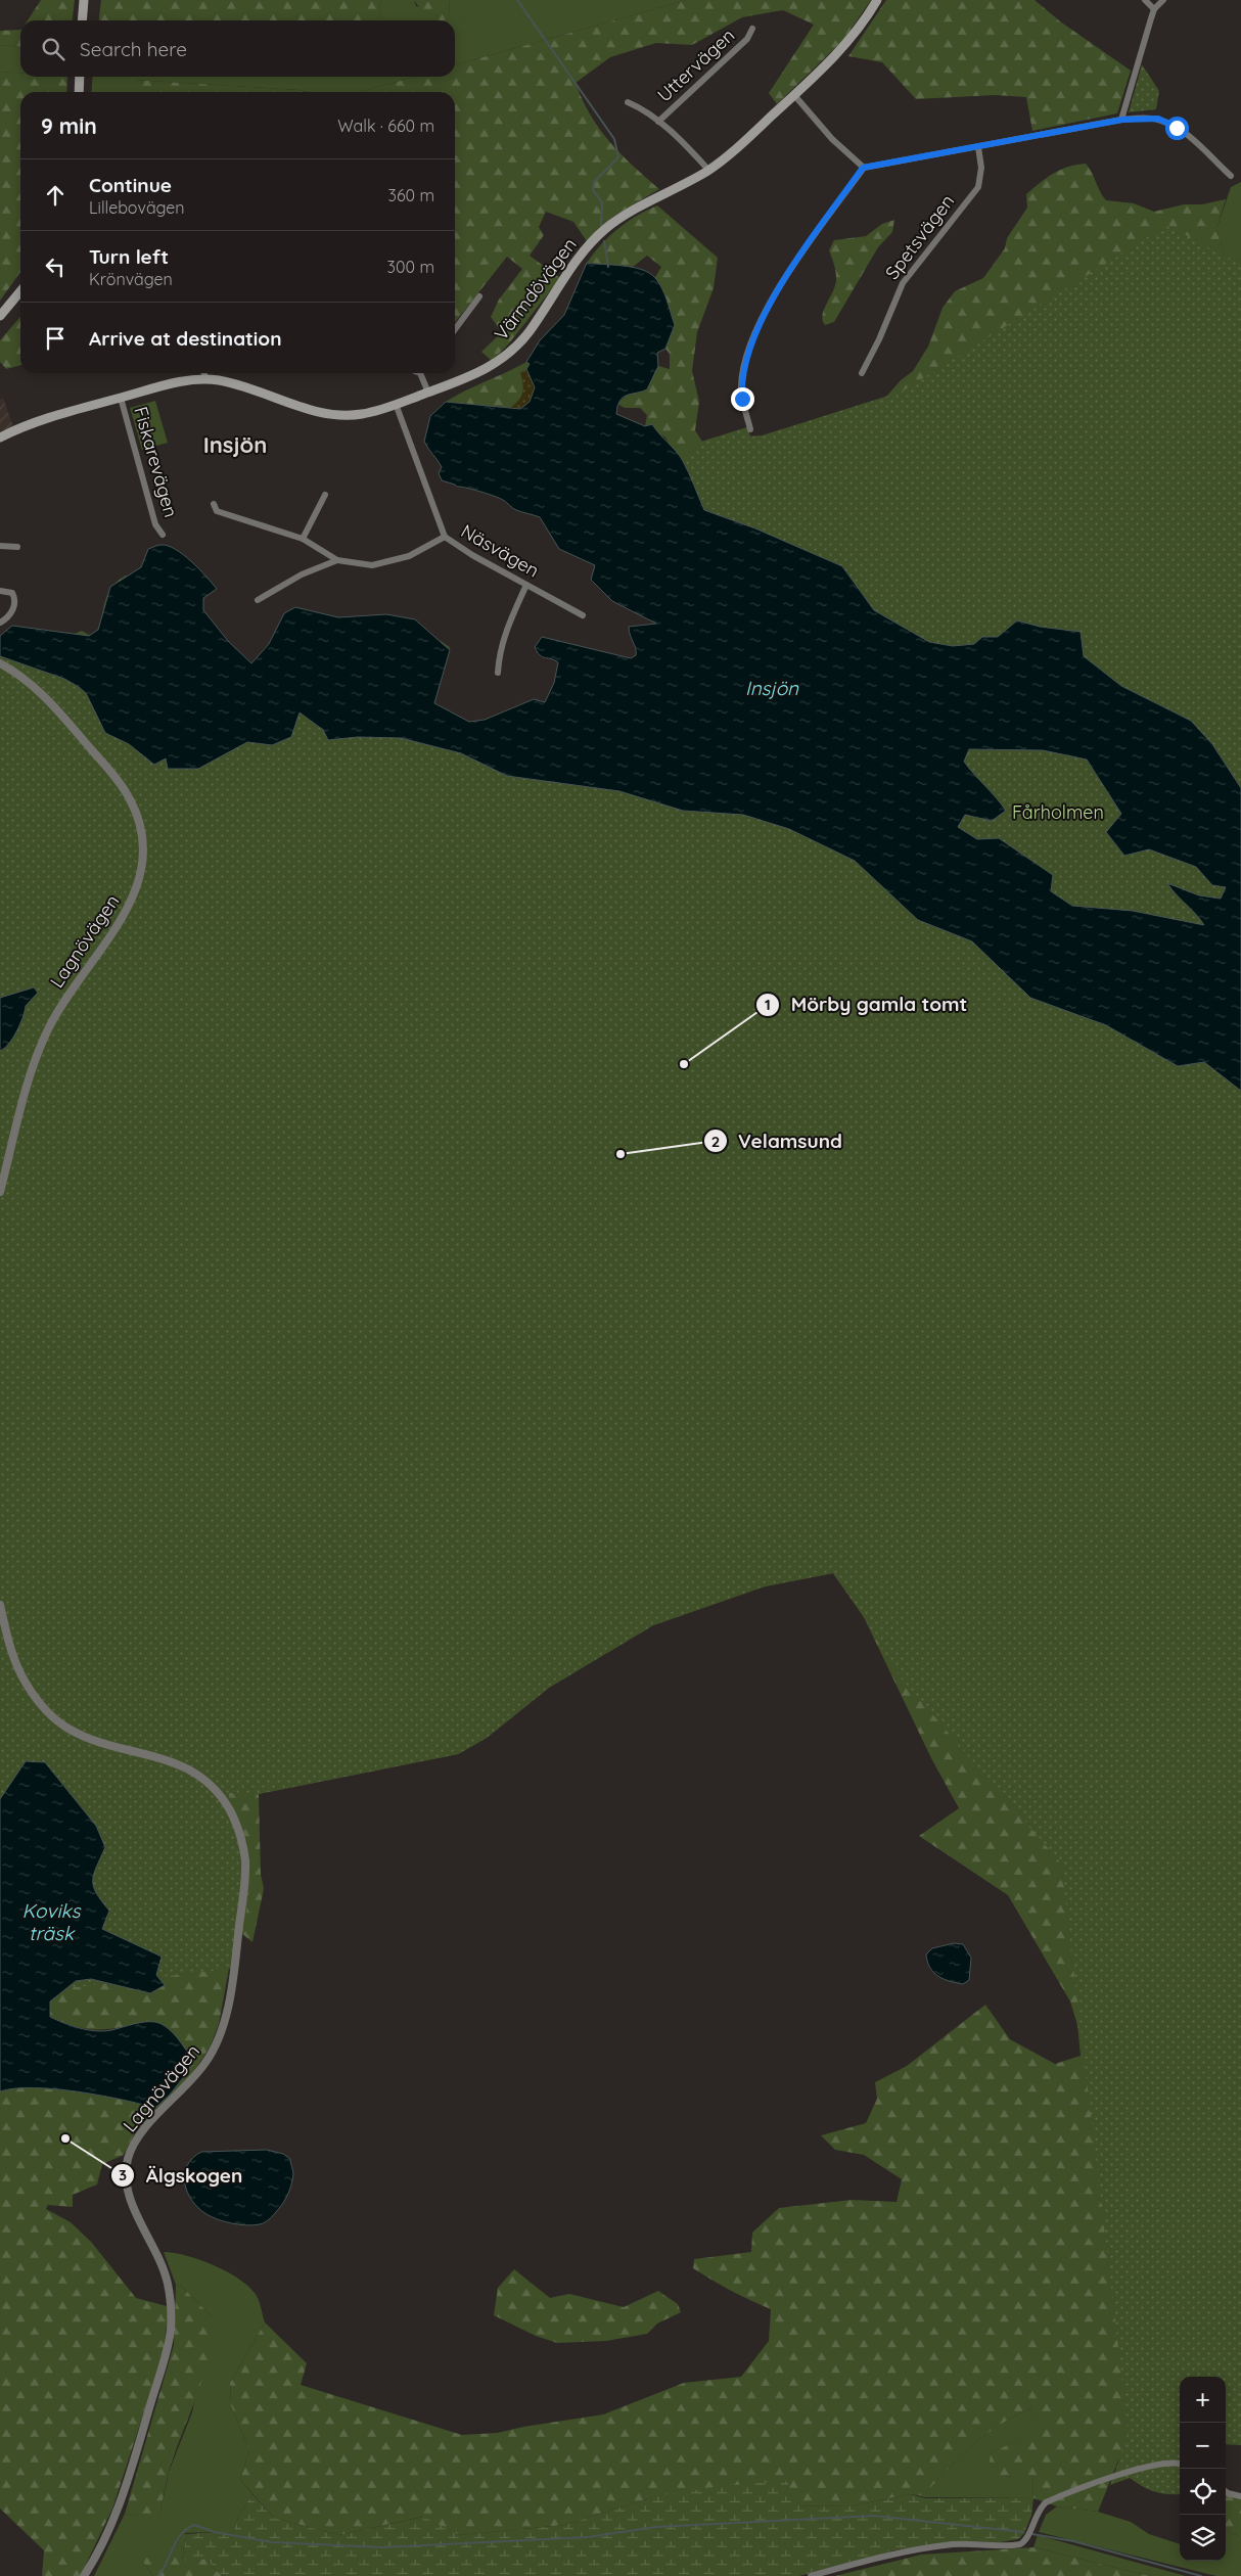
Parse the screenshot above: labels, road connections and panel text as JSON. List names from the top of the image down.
{
  "streets": {
    "main road": ["Värmdövägen"],
    "street": [
      "Uttervägen",
      "Spetsvägen",
      "Fiskarevägen",
      "Näsvägen",
      "Lagnövägen"
    ]
  },
  "crossings": [
    ["Uttervägen", "Värmdövägen"],
    ["Värmdövägen", "Fiskarevägen"],
    ["Värmdövägen", "Näsvägen"]
  ],
  "districts": ["Insjön"],
  "water": ["Insjön", "Koviks träsk"],
  "parks": ["Fårholmen"],
  "places": ["Mörby gamla tomt", "Velamsund", "Älgskogen"],
  "page": {
    "search": "Search here",
    "heading": ["9 min", "Walk · 660 m"],
    "list": [
      ["Continue", "Lillebovägen", "360 m"],
      ["Turn left", "Krönvägen", "300 m"],
      "Arrive at destination"
    ],
    "map_buttons": ["+", "−"]
  }
}
